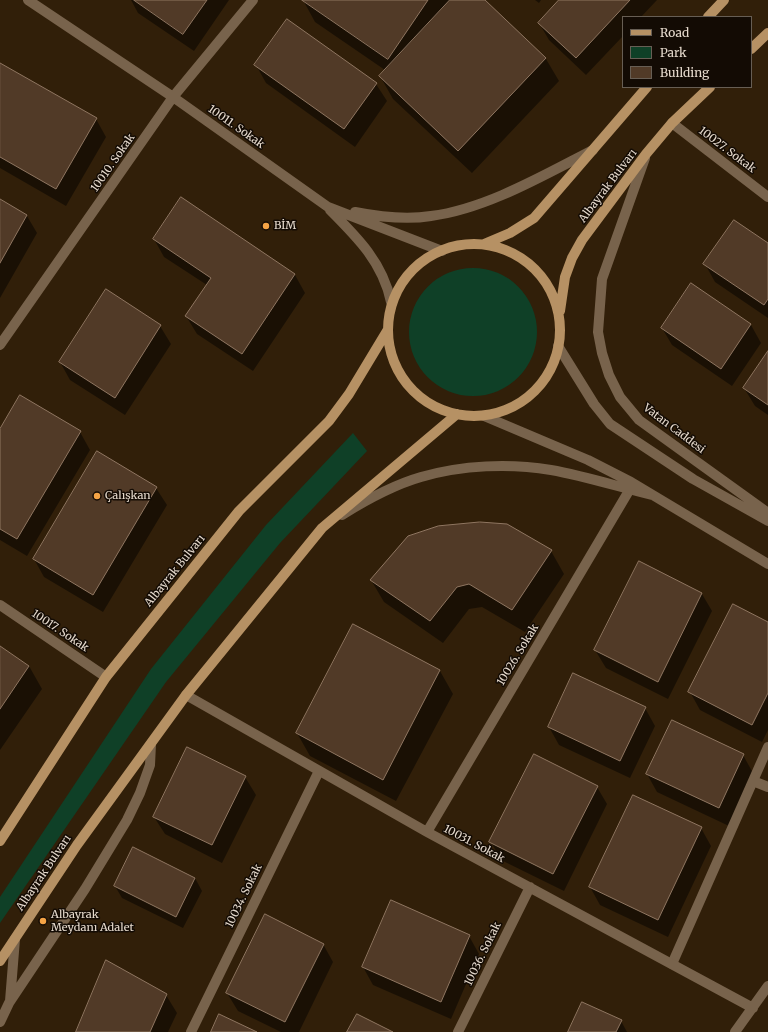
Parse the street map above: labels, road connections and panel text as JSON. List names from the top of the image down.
{
  "streets": {
    "main road": ["Albayrak Bulvarı"],
    "street": [
      "10011. Sokak",
      "10027. Sokak",
      "10010. Sokak",
      "Vatan Caddesi",
      "10017. Sokak",
      "10026. Sokak",
      "10031. Sokak",
      "10034. Sokak",
      "10036. Sokak"
    ]
  },
  "crossings": [
    ["10011. Sokak", "10010. Sokak"],
    ["10027. Sokak", "Albayrak Bulvarı"],
    ["Albayrak Bulvarı", "Vatan Caddesi"],
    ["Albayrak Bulvarı", "10017. Sokak"],
    ["Albayrak Bulvarı", "10031. Sokak"],
    ["10026. Sokak", "10031. Sokak"],
    ["10031. Sokak", "10034. Sokak"],
    ["10031. Sokak", "10036. Sokak"]
  ],
  "places": ["BİM", "Çalışkan", "Albayrak Meydanı Adalet"],
  "legend": ["Road", "Park", "Building"]
}
